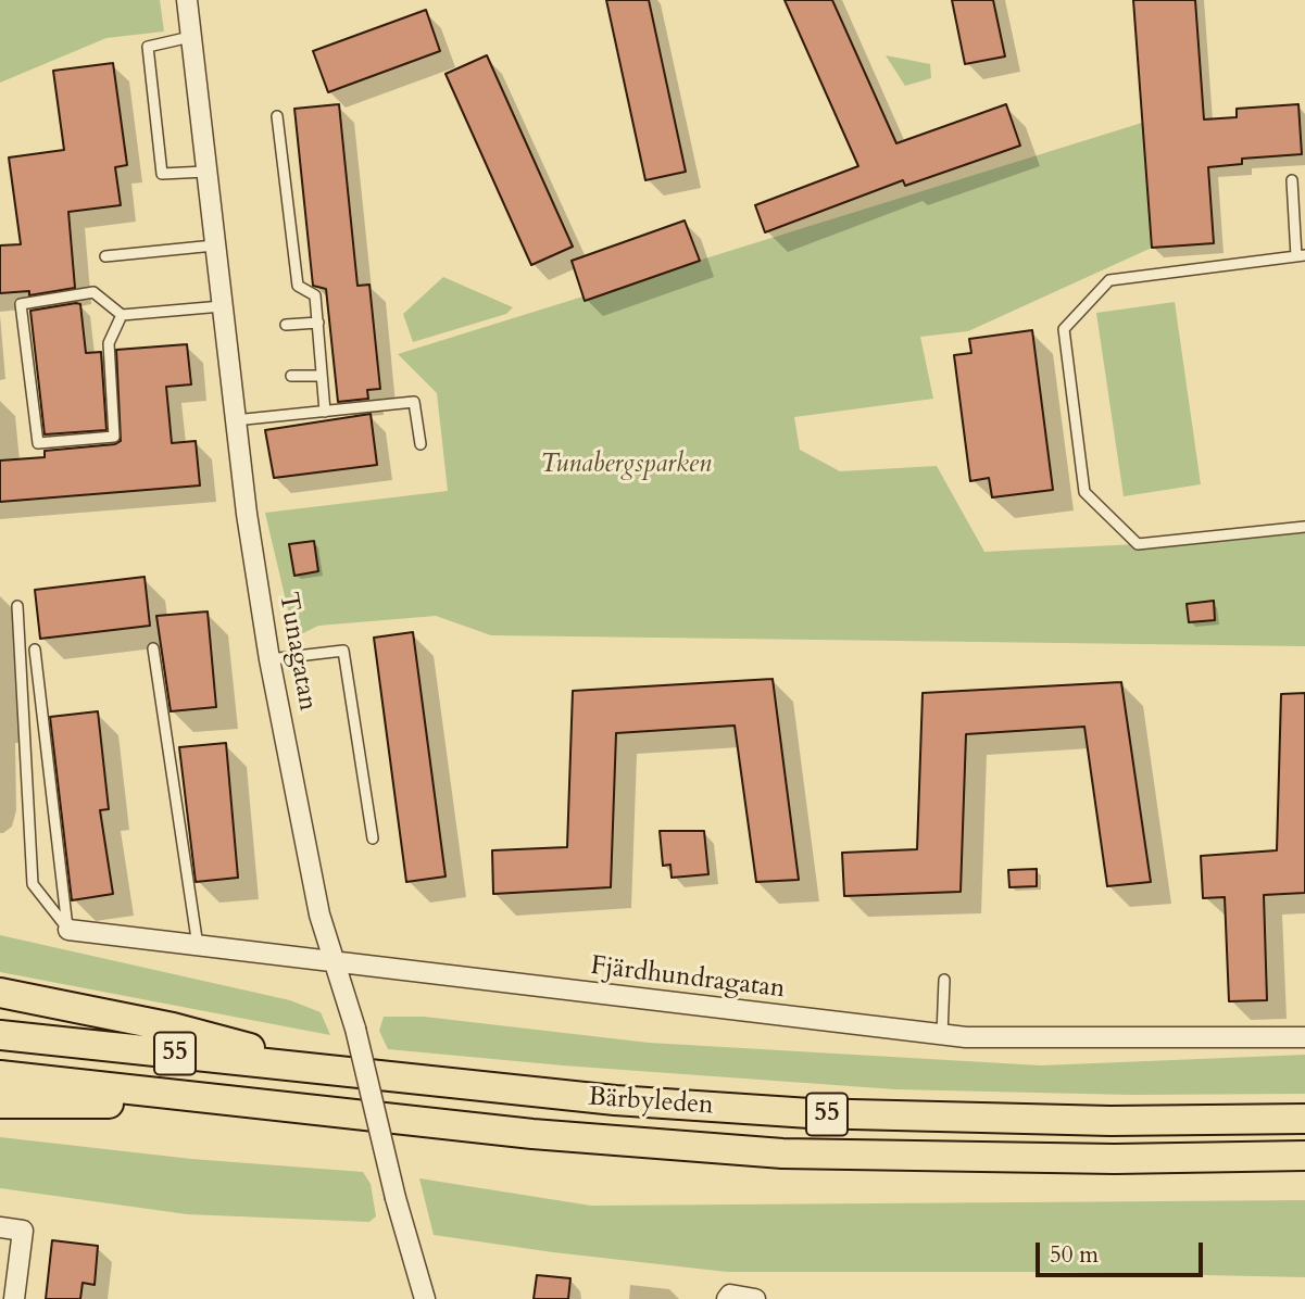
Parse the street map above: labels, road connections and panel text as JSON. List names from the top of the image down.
{
  "streets": {
    "main road": ["55", "Bärbyleden"],
    "street": ["Tunagatan", "Fjärdhundragatan"]
  },
  "crossings": [
    ["Tunagatan", "Fjärdhundragatan"]
  ],
  "parks": ["Tunabergsparken"],
  "scale_bar": "50 m"
}
